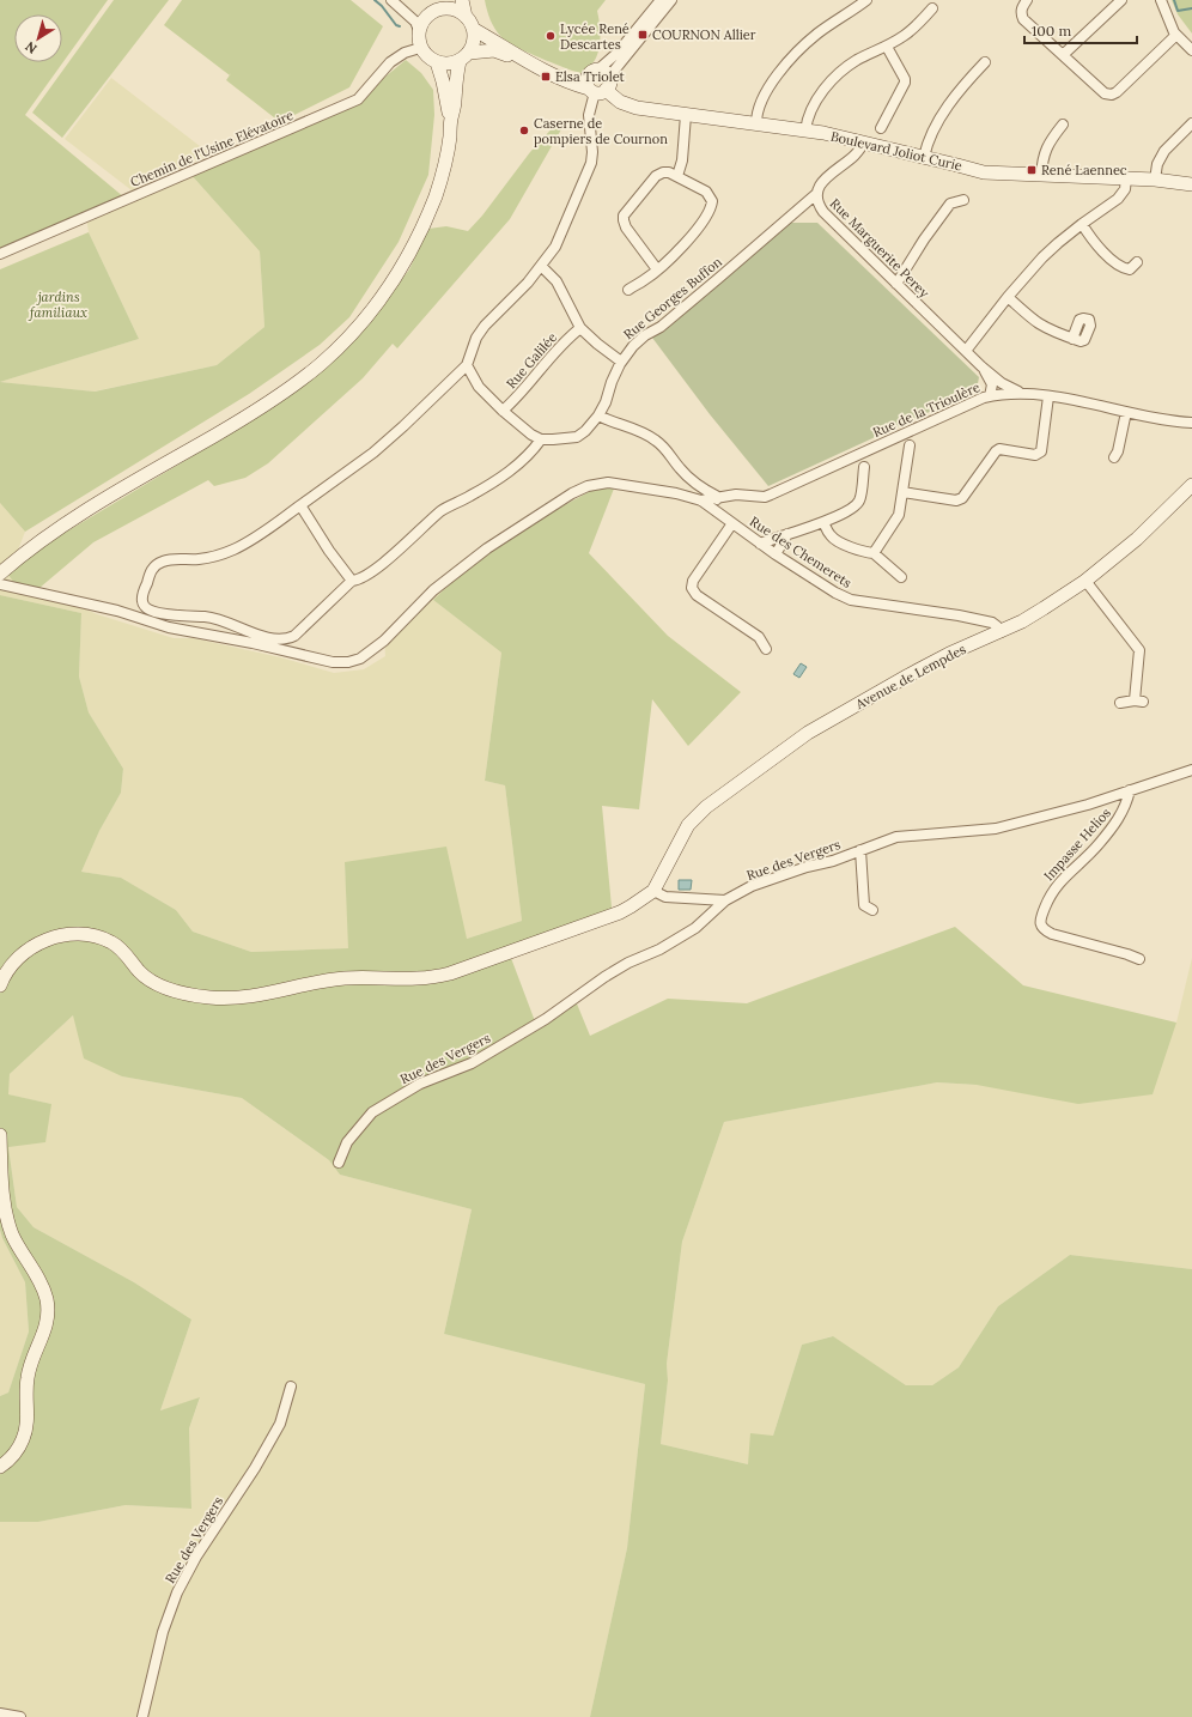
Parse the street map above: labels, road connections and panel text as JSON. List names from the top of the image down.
{
  "streets": {
    "street": [
      "Chemin de l'Usine Elévatoire",
      "Boulevard Joliot Curie",
      "Rue Marguerite Perey",
      "Rue Georges Buffon",
      "Rue Galilée",
      "Rue de la Trioulère",
      "Rue des Chemerets",
      "Avenue de Lempdes",
      "Impasse Helios",
      "Rue des Vergers"
    ]
  },
  "crossings": [
    ["Chemin de l'Usine Elévatoire", "Boulevard Joliot Curie"],
    ["Boulevard Joliot Curie", "Rue Marguerite Perey"],
    ["Rue Marguerite Perey", "Rue Georges Buffon"],
    ["Rue Marguerite Perey", "Rue de la Trioulère"],
    ["Rue Georges Buffon", "Rue Galilée"],
    ["Rue de la Trioulère", "Rue des Chemerets"],
    ["Rue des Chemerets", "Avenue de Lempdes"],
    ["Impasse Helios", "Rue des Vergers"]
  ],
  "parks": ["jardins familiaux"],
  "places": {
    "transit": ["COURNON Allier", "Elsa Triolet", "René Laennec"],
    "other": ["Lycée René Descartes", "Caserne de pompiers de Cournon"]
  },
  "scale_bar": "100 m",
  "north": "bottom left"
}
